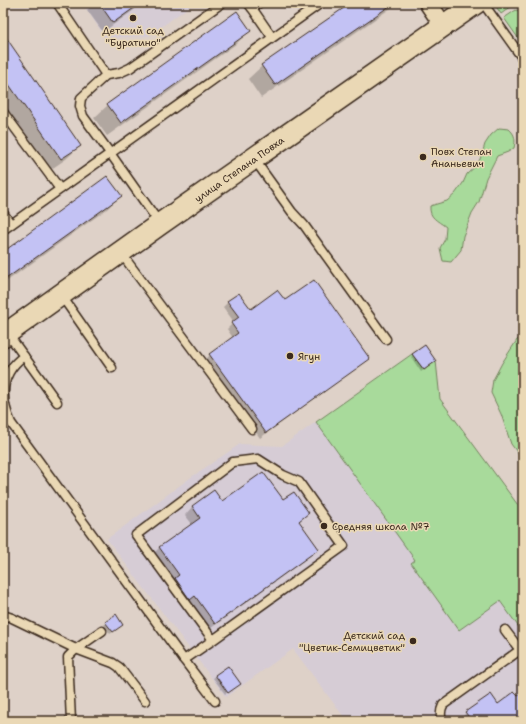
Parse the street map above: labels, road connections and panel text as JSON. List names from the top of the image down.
{
  "streets": {
    "street": ["улица Степана Повха"]
  },
  "places": [
    "Детский сад \"Буратино\"",
    "Повх Степан Ананьевич",
    "Ягун",
    "Средняя школа №7",
    "Детский сад \"Цветик-Семицветик\""
  ]
}
